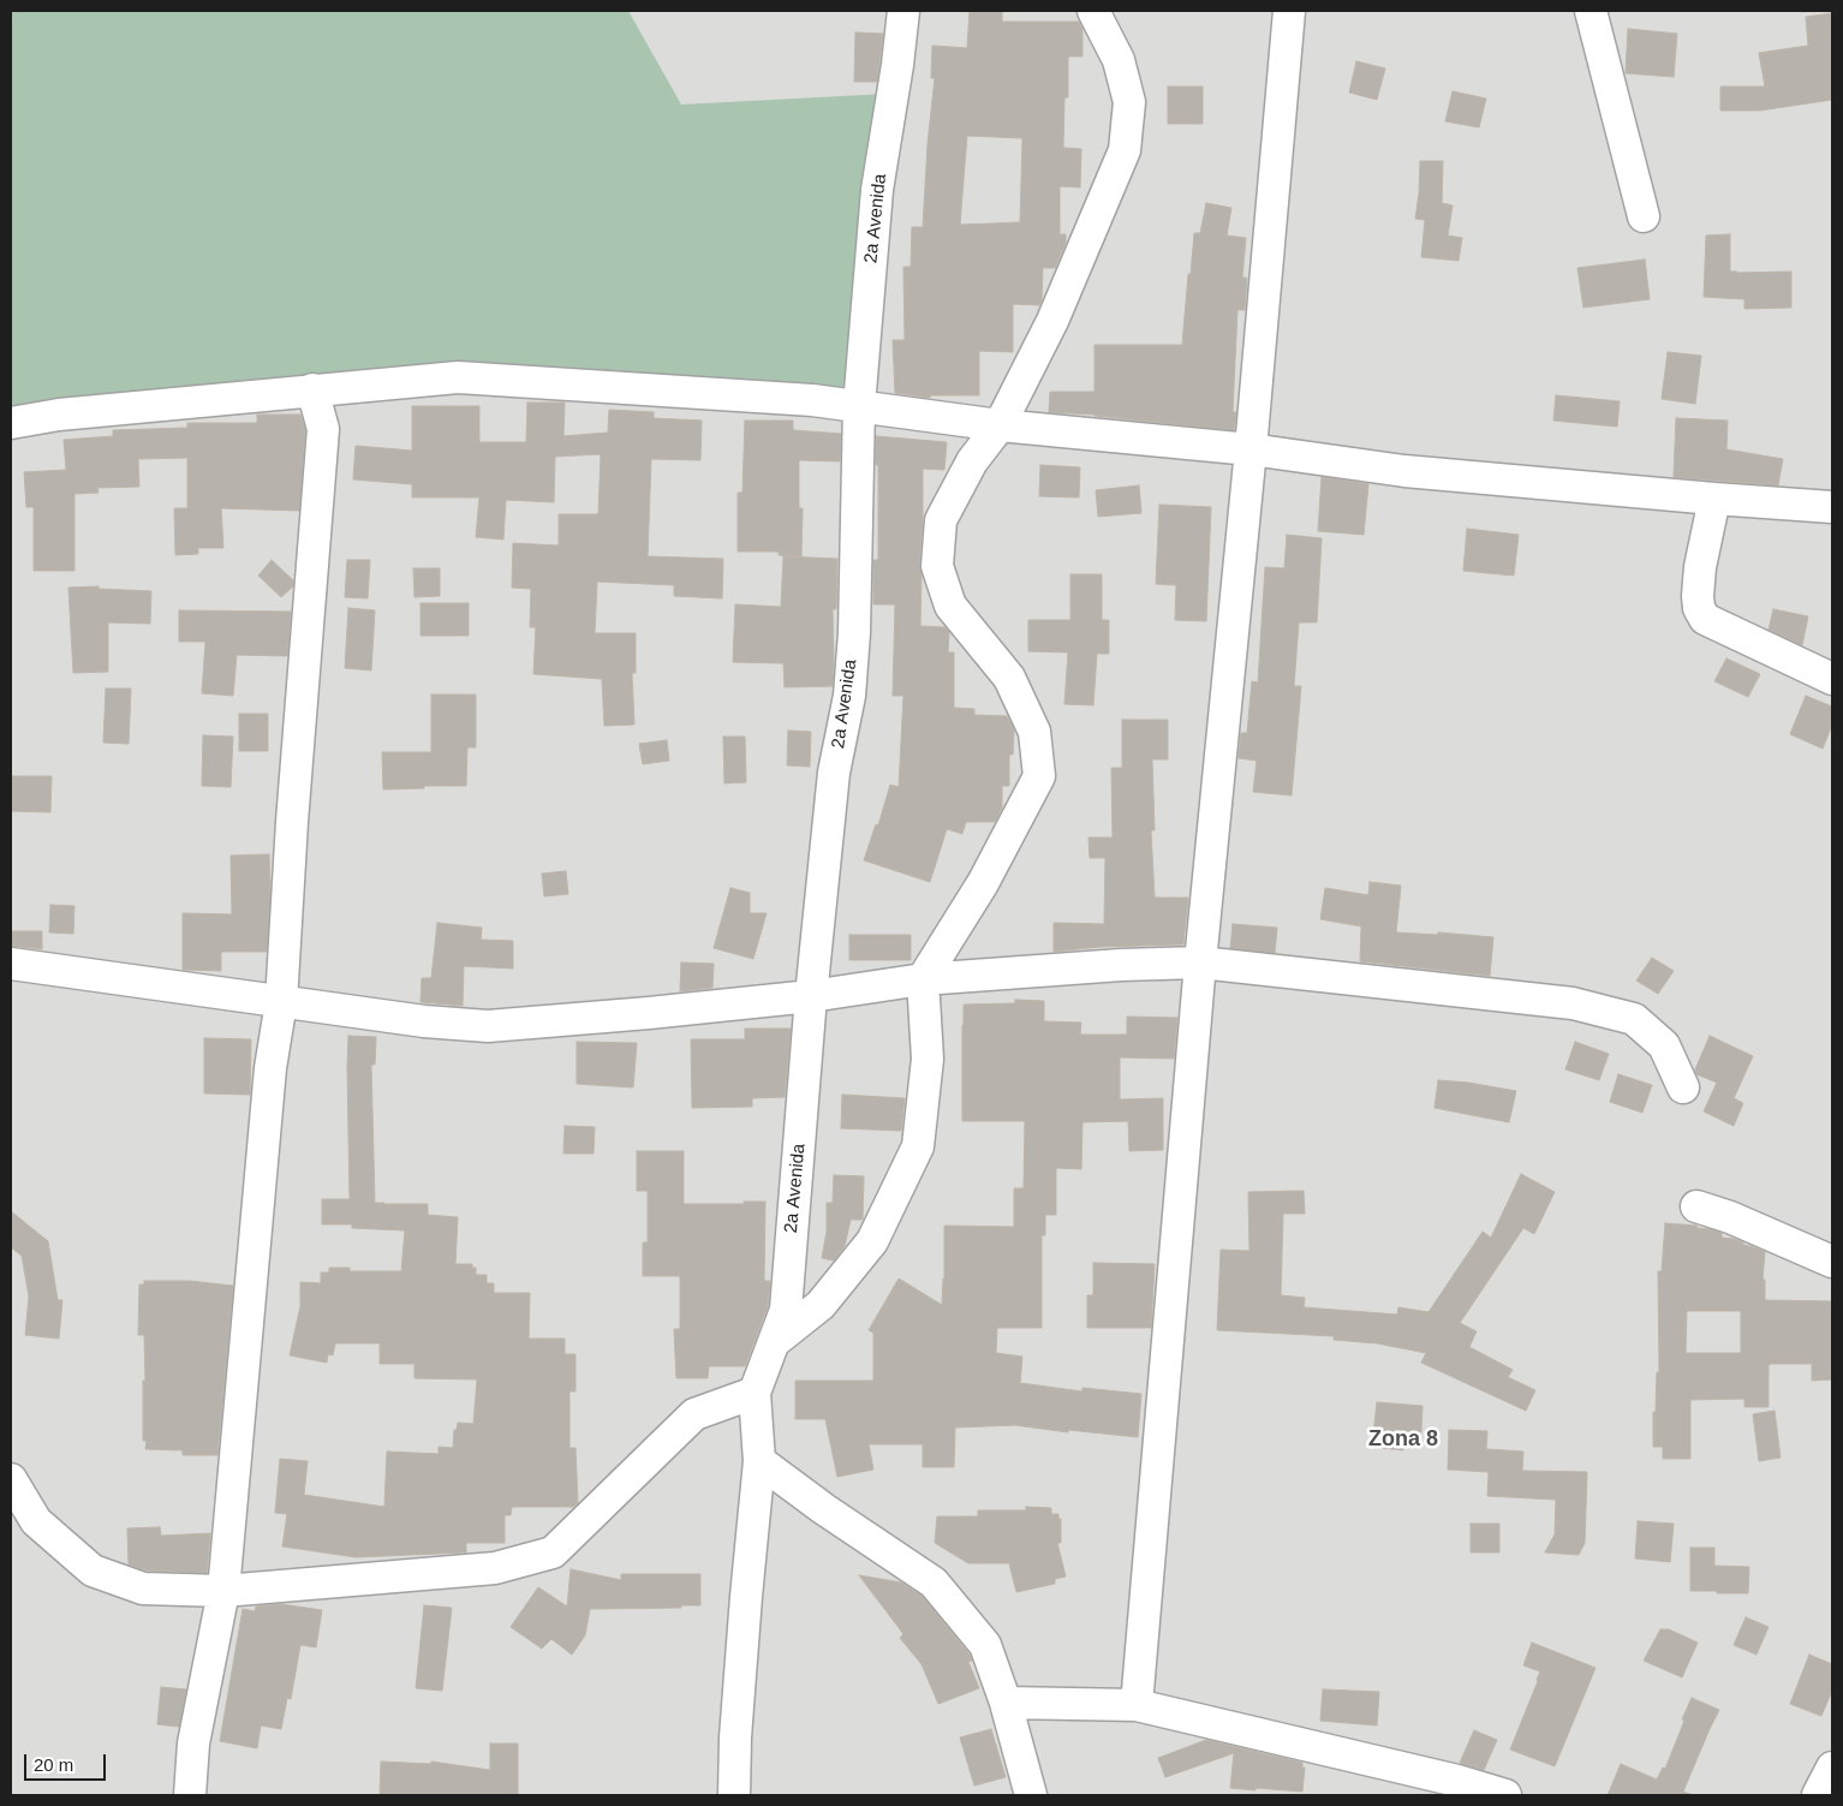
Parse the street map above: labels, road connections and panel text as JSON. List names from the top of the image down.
{
  "streets": {
    "street": ["2a Avenida"]
  },
  "districts": ["Zona 8"],
  "scale_bar": "20 m"
}
